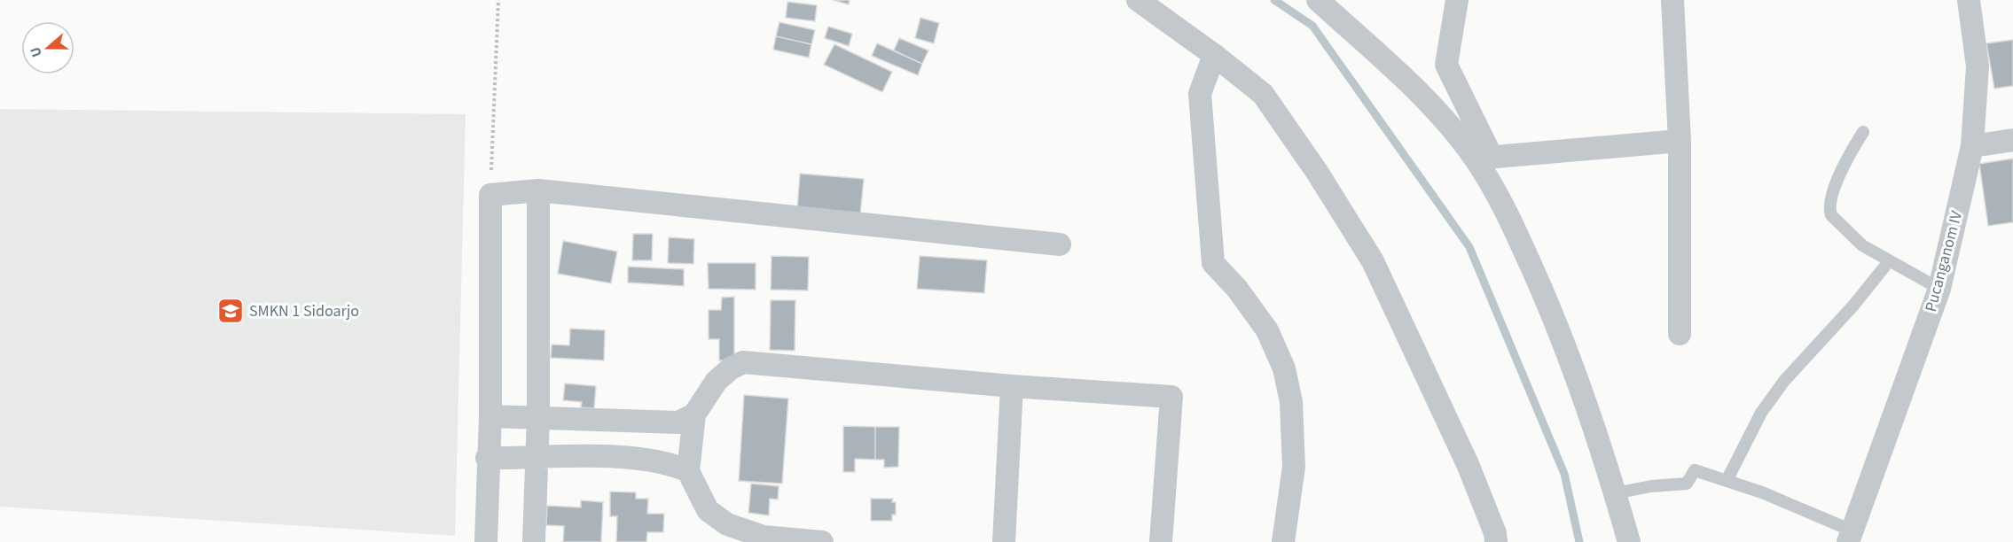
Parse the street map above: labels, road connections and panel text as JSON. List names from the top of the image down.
{
  "streets": {
    "street": ["Pucanganom IV"]
  },
  "places": {
    "school or university": ["SMKN 1 Sidoarjo"]
  },
  "north": "left"
}
